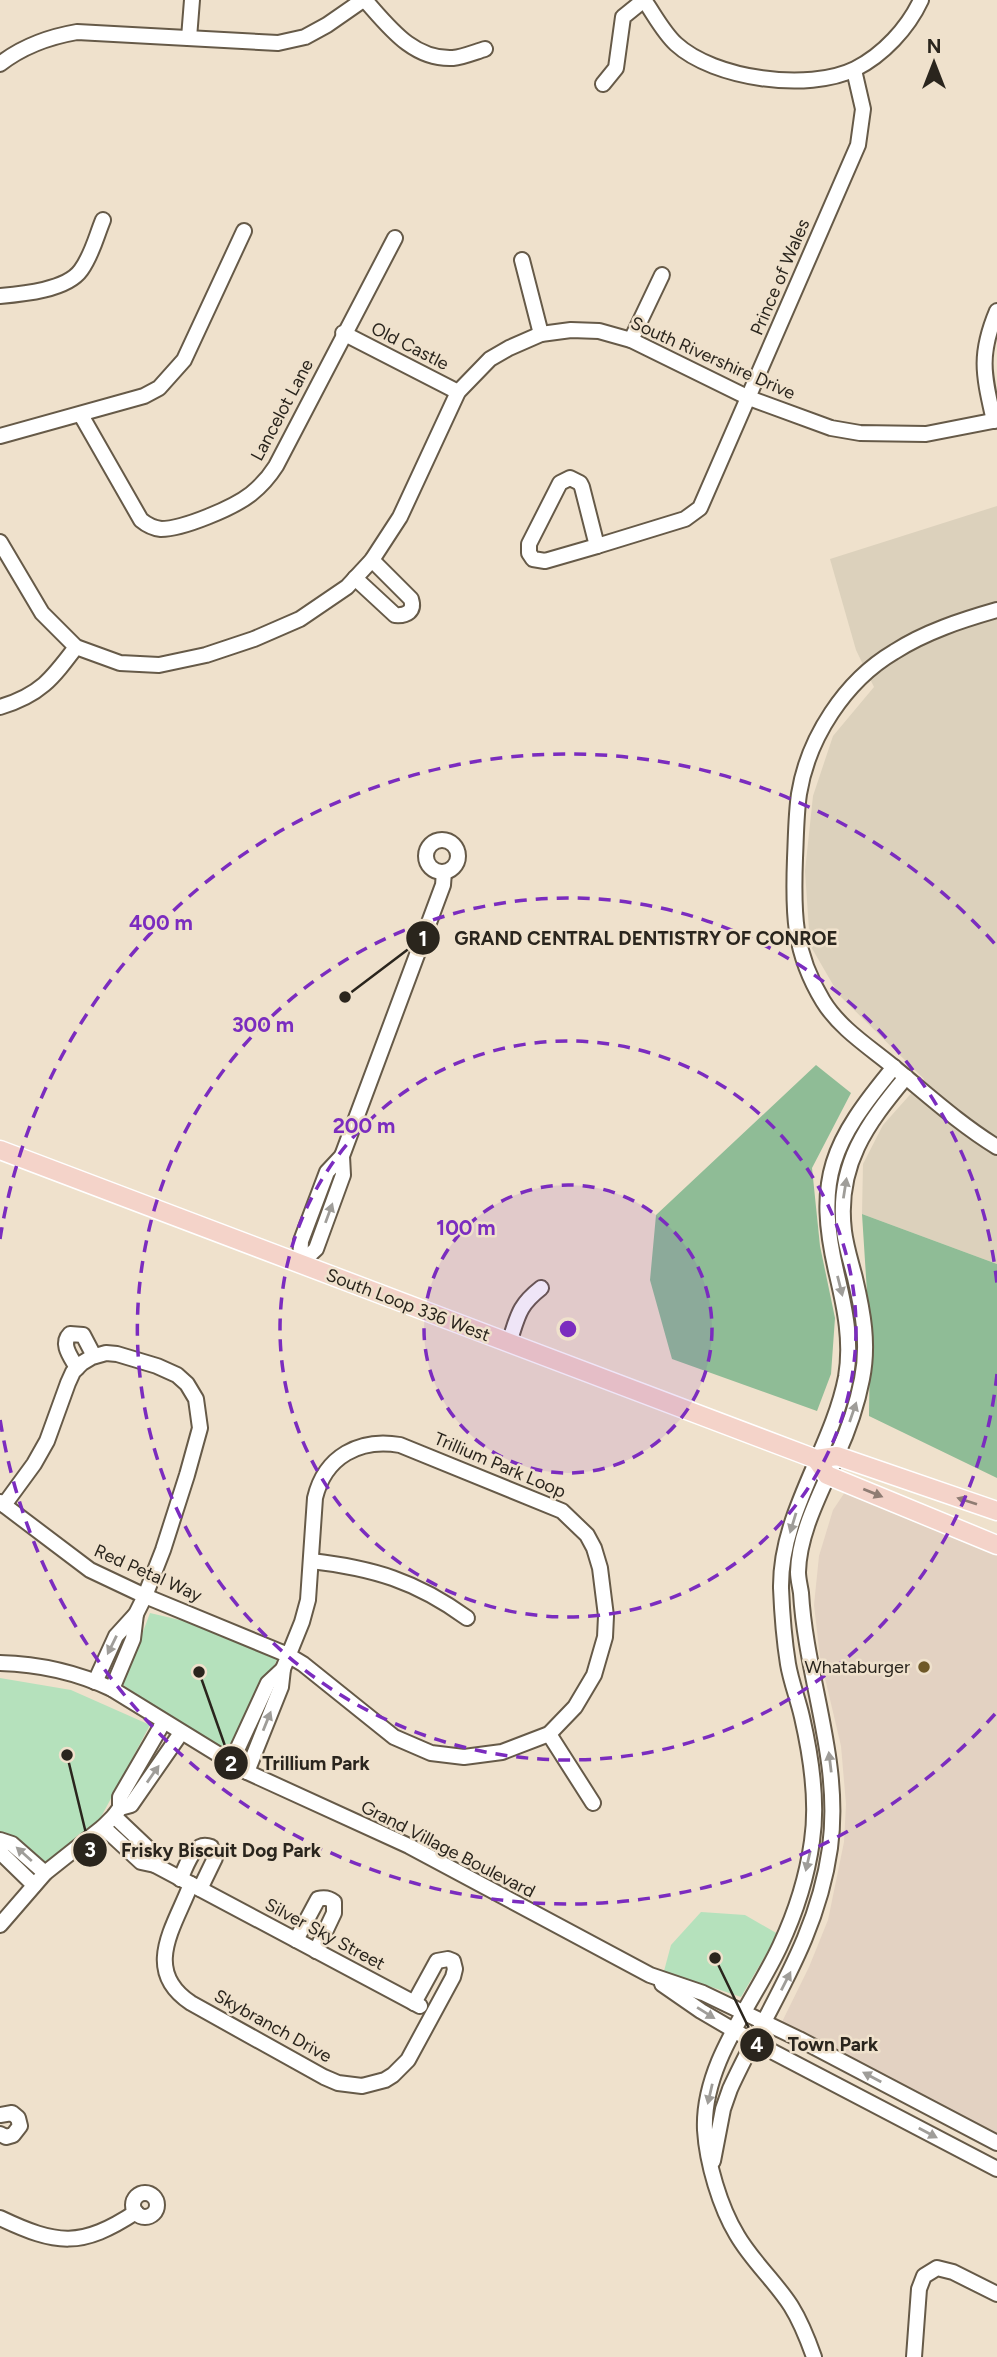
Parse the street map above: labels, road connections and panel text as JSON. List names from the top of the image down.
{
  "streets": {
    "main road": ["South Loop 336 West"],
    "street": [
      "Prince of Wales",
      "Old Castle",
      "South Rivershire Drive",
      "Lancelot Lane",
      "Trillium Park Loop",
      "Red Petal Way",
      "Grand Village Boulevard",
      "Silver Sky Street",
      "Skybranch Drive"
    ]
  },
  "crossings": [
    ["Prince of Wales", "South Rivershire Drive"],
    ["Old Castle", "South Rivershire Drive"],
    ["Old Castle", "Lancelot Lane"],
    ["Trillium Park Loop", "Red Petal Way"],
    ["Trillium Park Loop", "Grand Village Boulevard"],
    ["Silver Sky Street", "Skybranch Drive"]
  ],
  "places": [
    "GRAND CENTRAL DENTISTRY OF CONROE",
    "Whataburger",
    "Trillium Park",
    "Frisky Biscuit Dog Park",
    "Town Park"
  ],
  "north": "top",
  "rings": [
    "400 m",
    "300 m",
    "200 m",
    "100 m"
  ]
}
